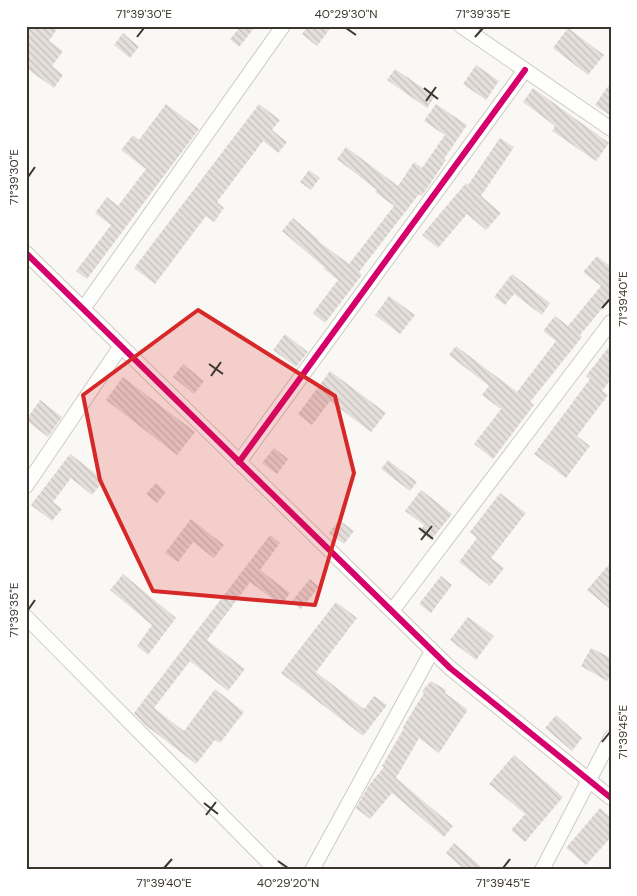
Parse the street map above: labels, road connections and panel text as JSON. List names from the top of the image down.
{
  "coordinates": [
    "71°39'30\"E",
    "40°29'30\"N",
    "71°39'35\"E",
    "71°39'40\"E",
    "71°39'45\"E",
    "40°29'20\"N"
  ]
}
